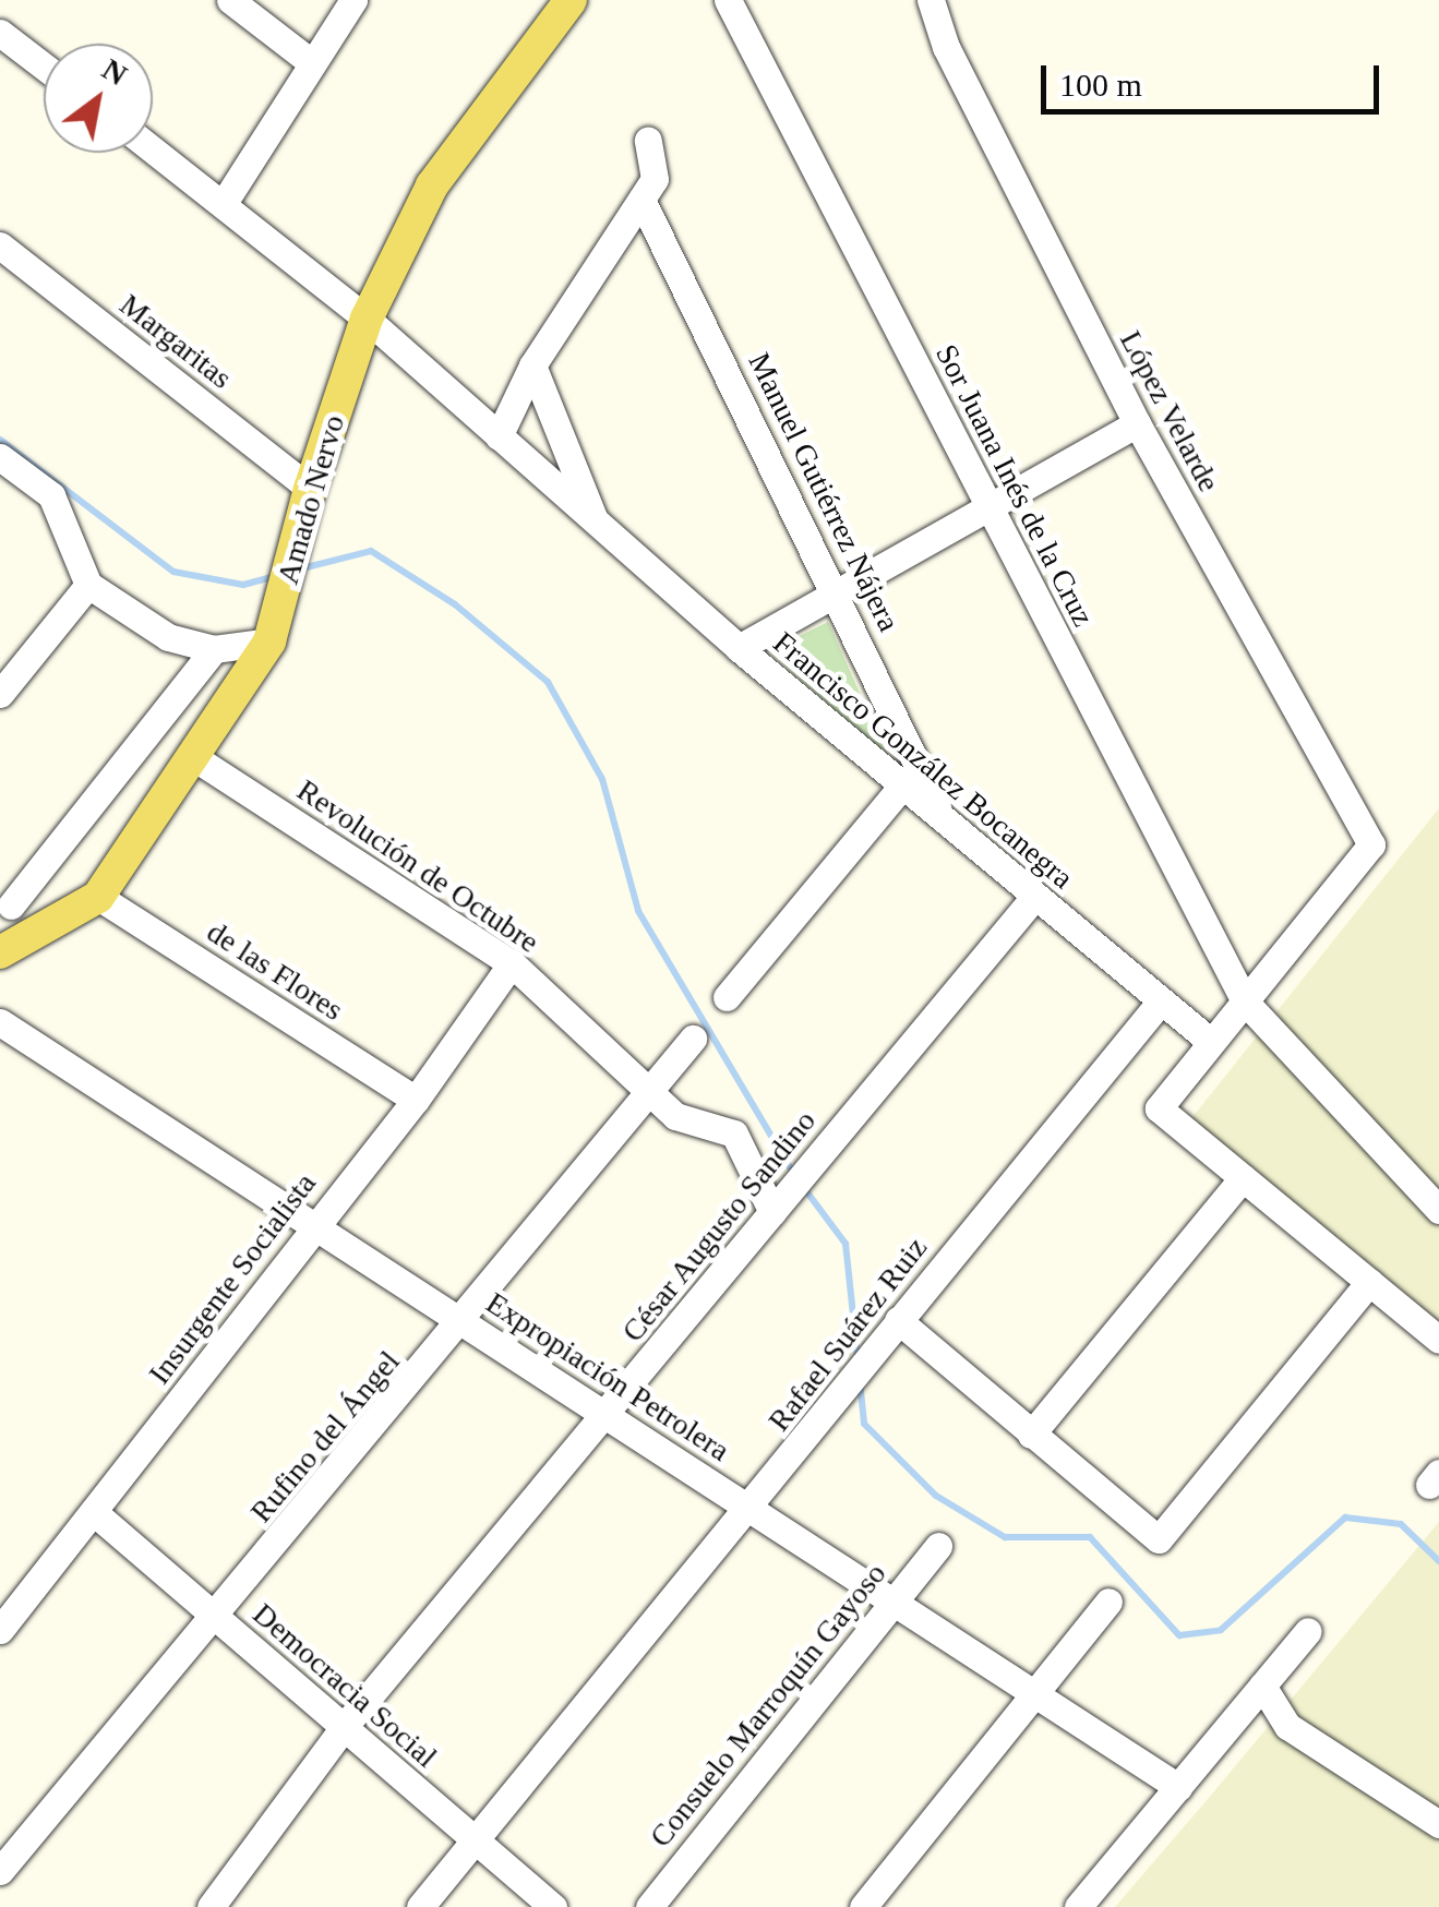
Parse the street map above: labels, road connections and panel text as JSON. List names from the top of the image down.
{
  "streets": {
    "main road": ["Amado Nervo"],
    "street": [
      "Margaritas",
      "López Velarde",
      "Sor Juana Inés de la Cruz",
      "Manuel Gutiérrez Nájera",
      "Francisco González Bocanegra",
      "Revolución de Octubre",
      "de las Flores",
      "César Augusto Sandino",
      "Insurgente Socialista",
      "Rafael Suárez Ruiz",
      "Expropiación Petrolera",
      "Rufino del Ángel",
      "Democracia Social",
      "Consuelo Marroquín Gayoso"
    ]
  },
  "crossings": [
    ["Margaritas", "Amado Nervo"],
    ["López Velarde", "Sor Juana Inés de la Cruz"],
    ["Manuel Gutiérrez Nájera", "Francisco González Bocanegra"],
    ["Amado Nervo", "Francisco González Bocanegra"],
    ["Amado Nervo", "Revolución de Octubre"],
    ["Amado Nervo", "de las Flores"],
    ["Francisco González Bocanegra", "César Augusto Sandino"],
    ["Francisco González Bocanegra", "Rafael Suárez Ruiz"],
    ["Revolución de Octubre", "César Augusto Sandino"],
    ["Revolución de Octubre", "Insurgente Socialista"],
    ["Revolución de Octubre", "Rufino del Ángel"],
    ["de las Flores", "Insurgente Socialista"],
    ["César Augusto Sandino", "Expropiación Petrolera"],
    ["César Augusto Sandino", "Democracia Social"],
    ["Insurgente Socialista", "Expropiación Petrolera"],
    ["Insurgente Socialista", "Democracia Social"],
    ["Rafael Suárez Ruiz", "Expropiación Petrolera"],
    ["Rafael Suárez Ruiz", "Democracia Social"],
    ["Expropiación Petrolera", "Rufino del Ángel"],
    ["Expropiación Petrolera", "Consuelo Marroquín Gayoso"],
    ["Rufino del Ángel", "Democracia Social"]
  ],
  "scale_bar": "100 m",
  "north": "top right"
}
